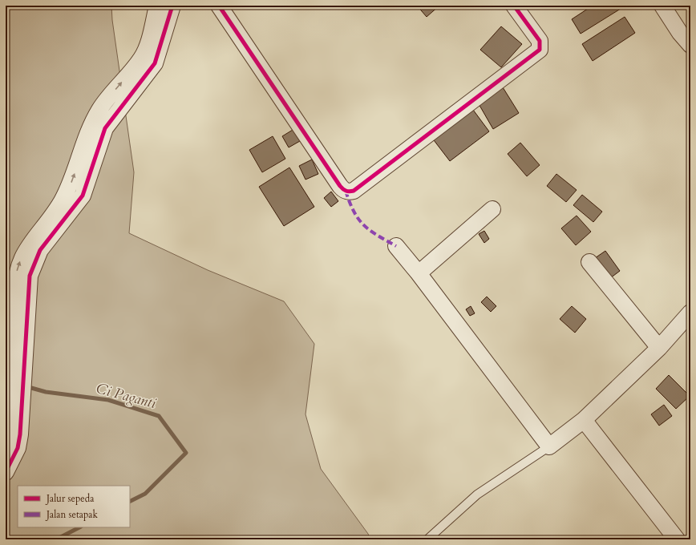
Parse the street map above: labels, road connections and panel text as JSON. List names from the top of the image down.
{
  "water": ["Ci Paganti"],
  "legend": ["Jalur sepeda", "Jalan setapak"]
}
